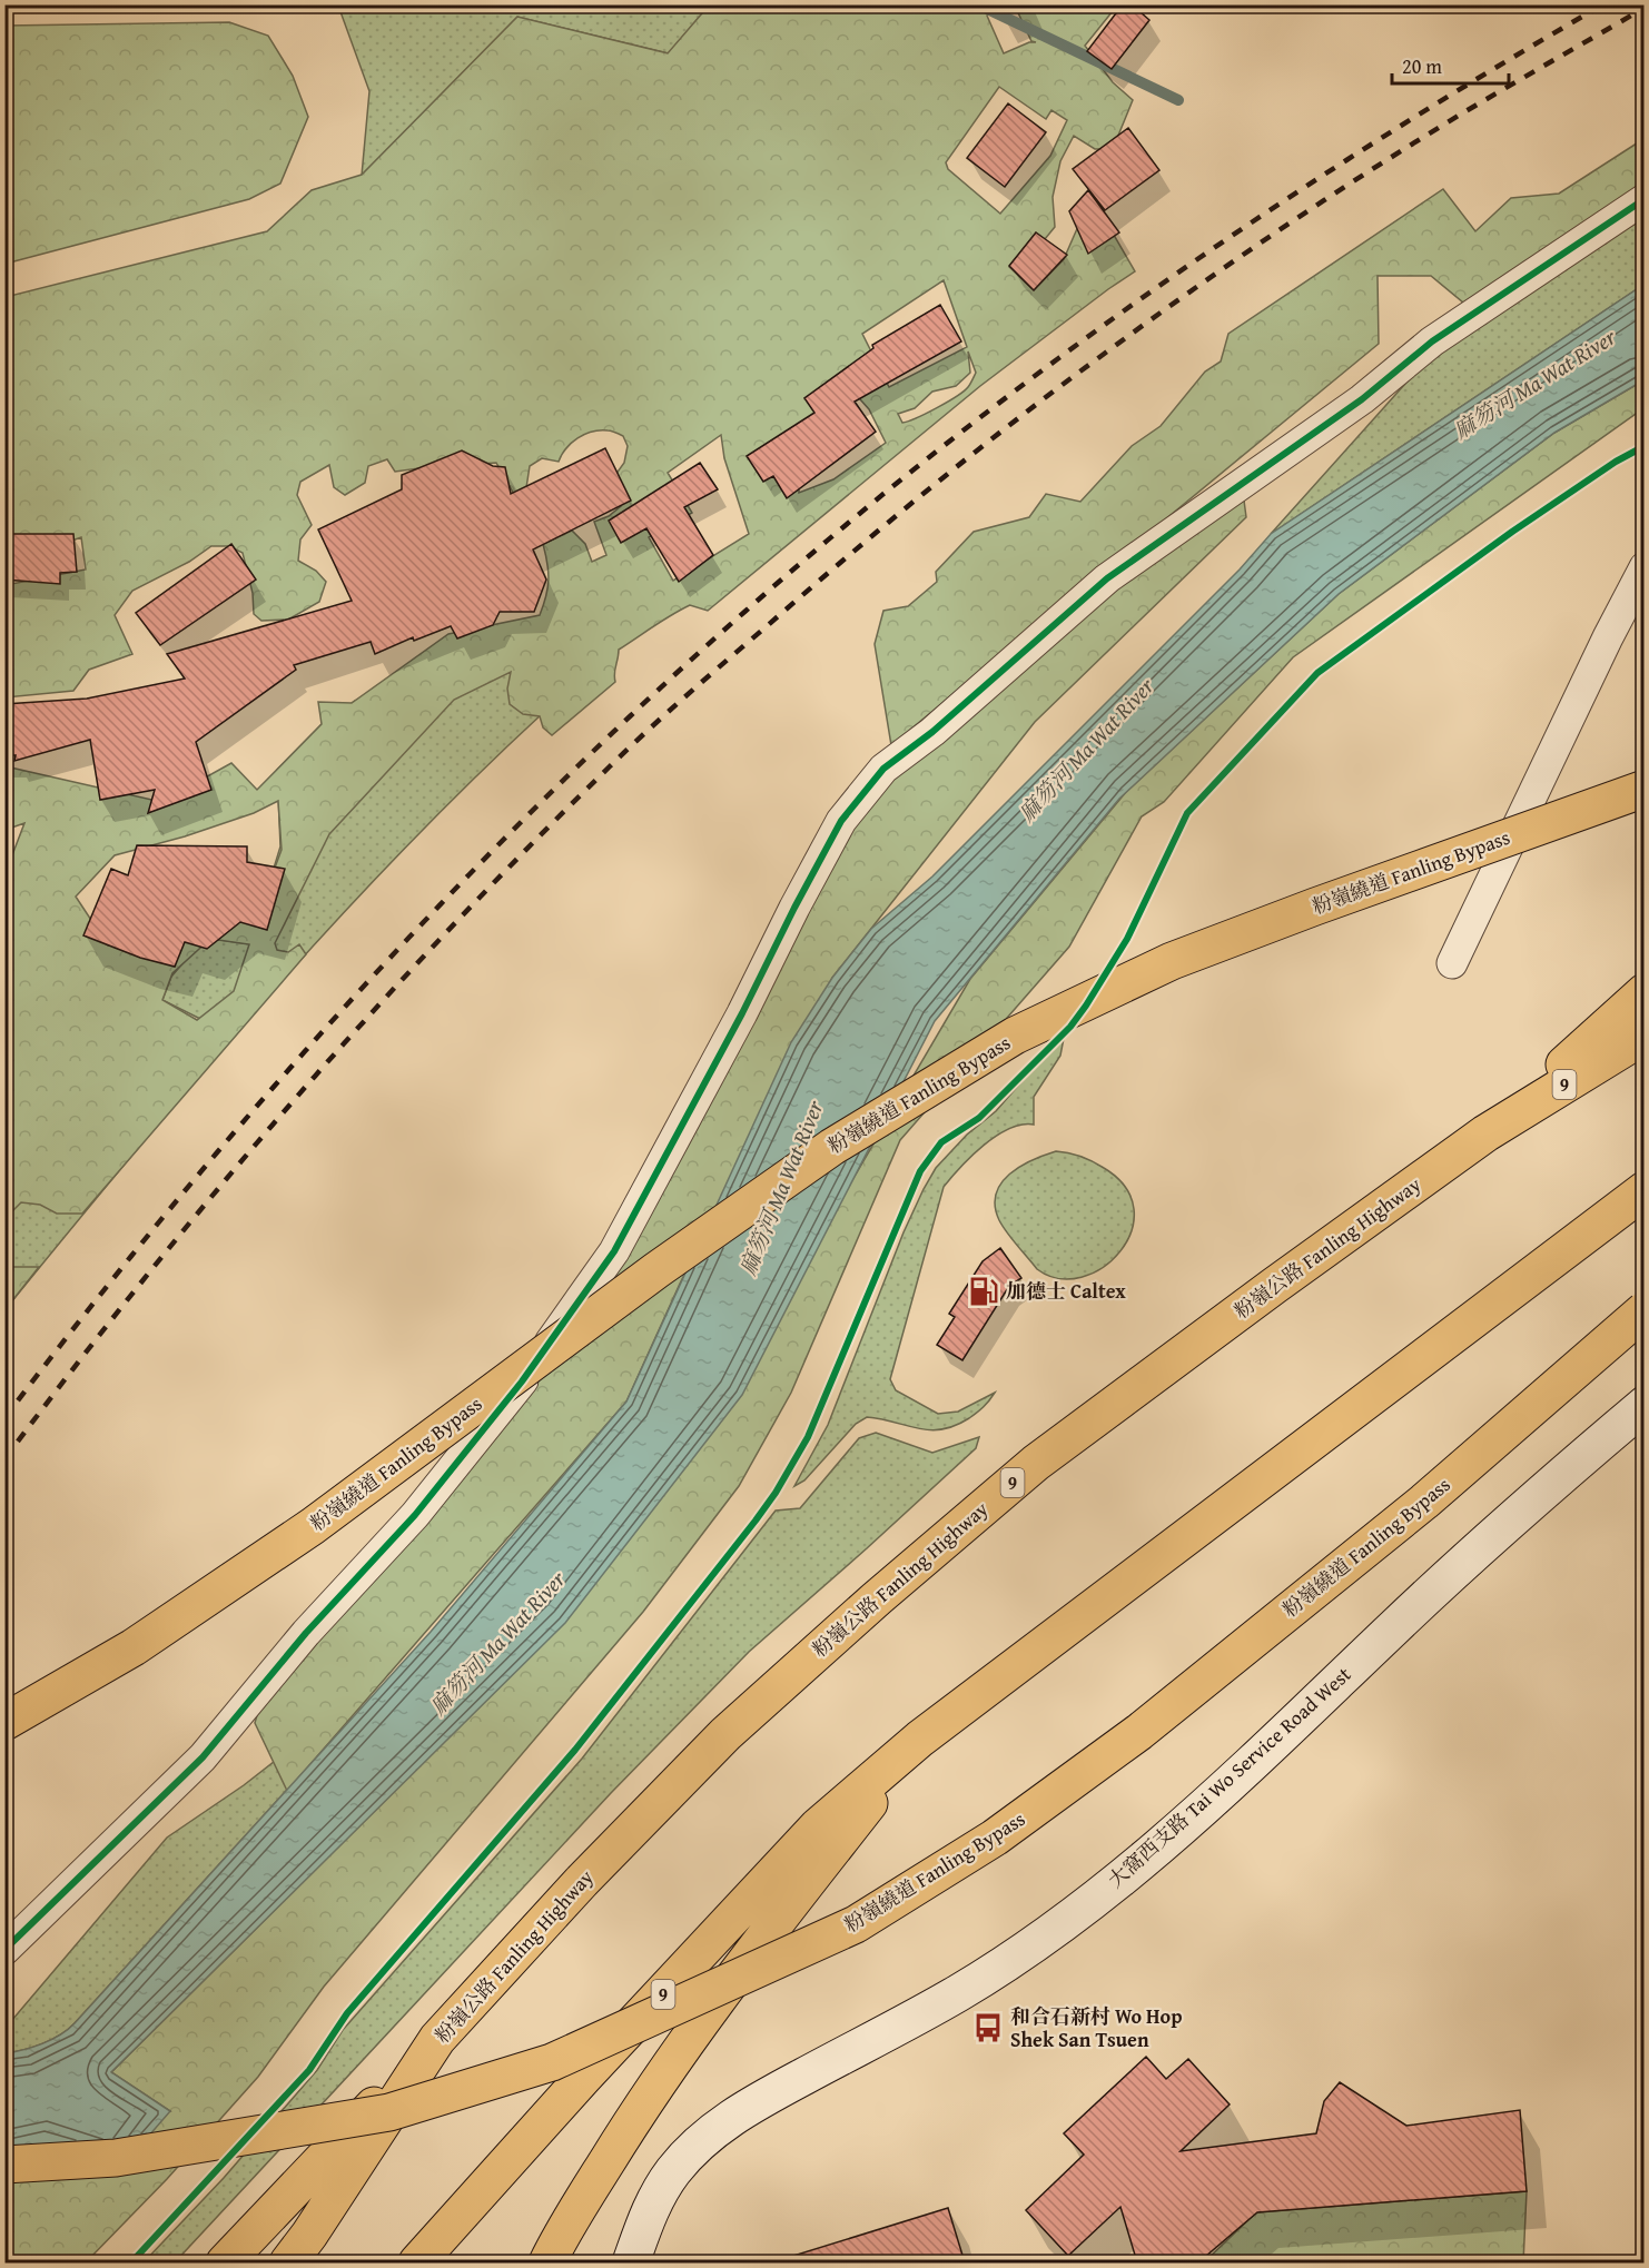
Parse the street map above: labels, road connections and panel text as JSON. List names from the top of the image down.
{
  "streets": {
    "highway": ["粉嶺繞道 Fanling Bypass", "9", "粉嶺公路 Fanling Highway"],
    "main road": ["大窩西支路 Tai Wo Service Road West"]
  },
  "water": ["麻笏河 Ma Wat River"],
  "places": {
    "fuel station": ["加德士 Caltex"],
    "bus stop": ["和合石新村 Wo Hop Shek San Tsuen"]
  },
  "scale_bar": "20 m"
}
